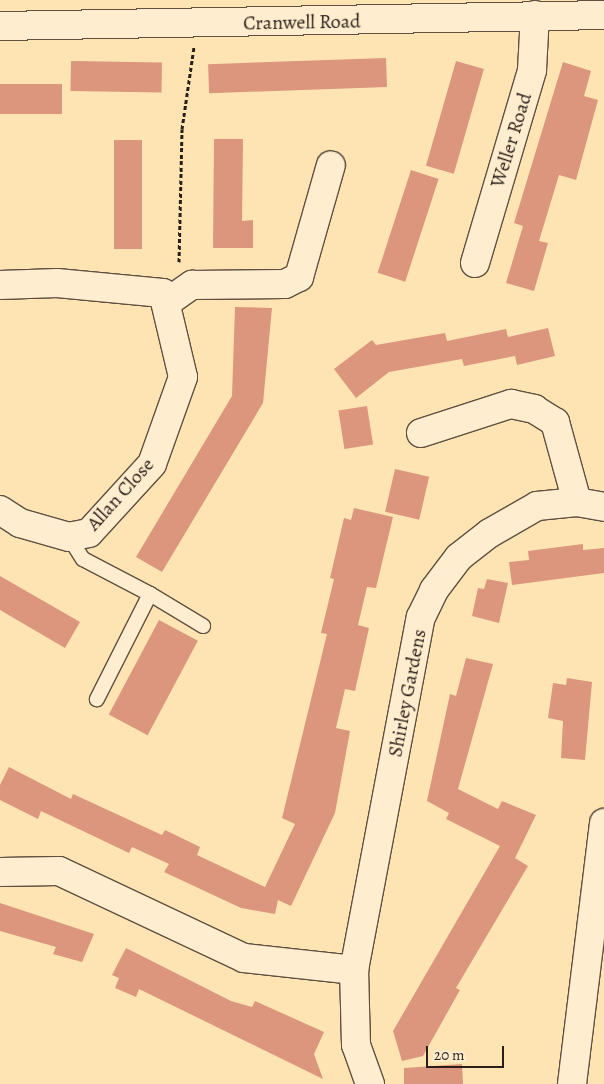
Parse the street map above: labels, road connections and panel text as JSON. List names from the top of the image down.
{
  "streets": {
    "street": [
      "Cranwell Road",
      "Weller Road",
      "Allan Close",
      "Shirley Gardens"
    ]
  },
  "crossings": [
    ["Cranwell Road", "Weller Road"]
  ],
  "scale_bar": "20 m"
}
